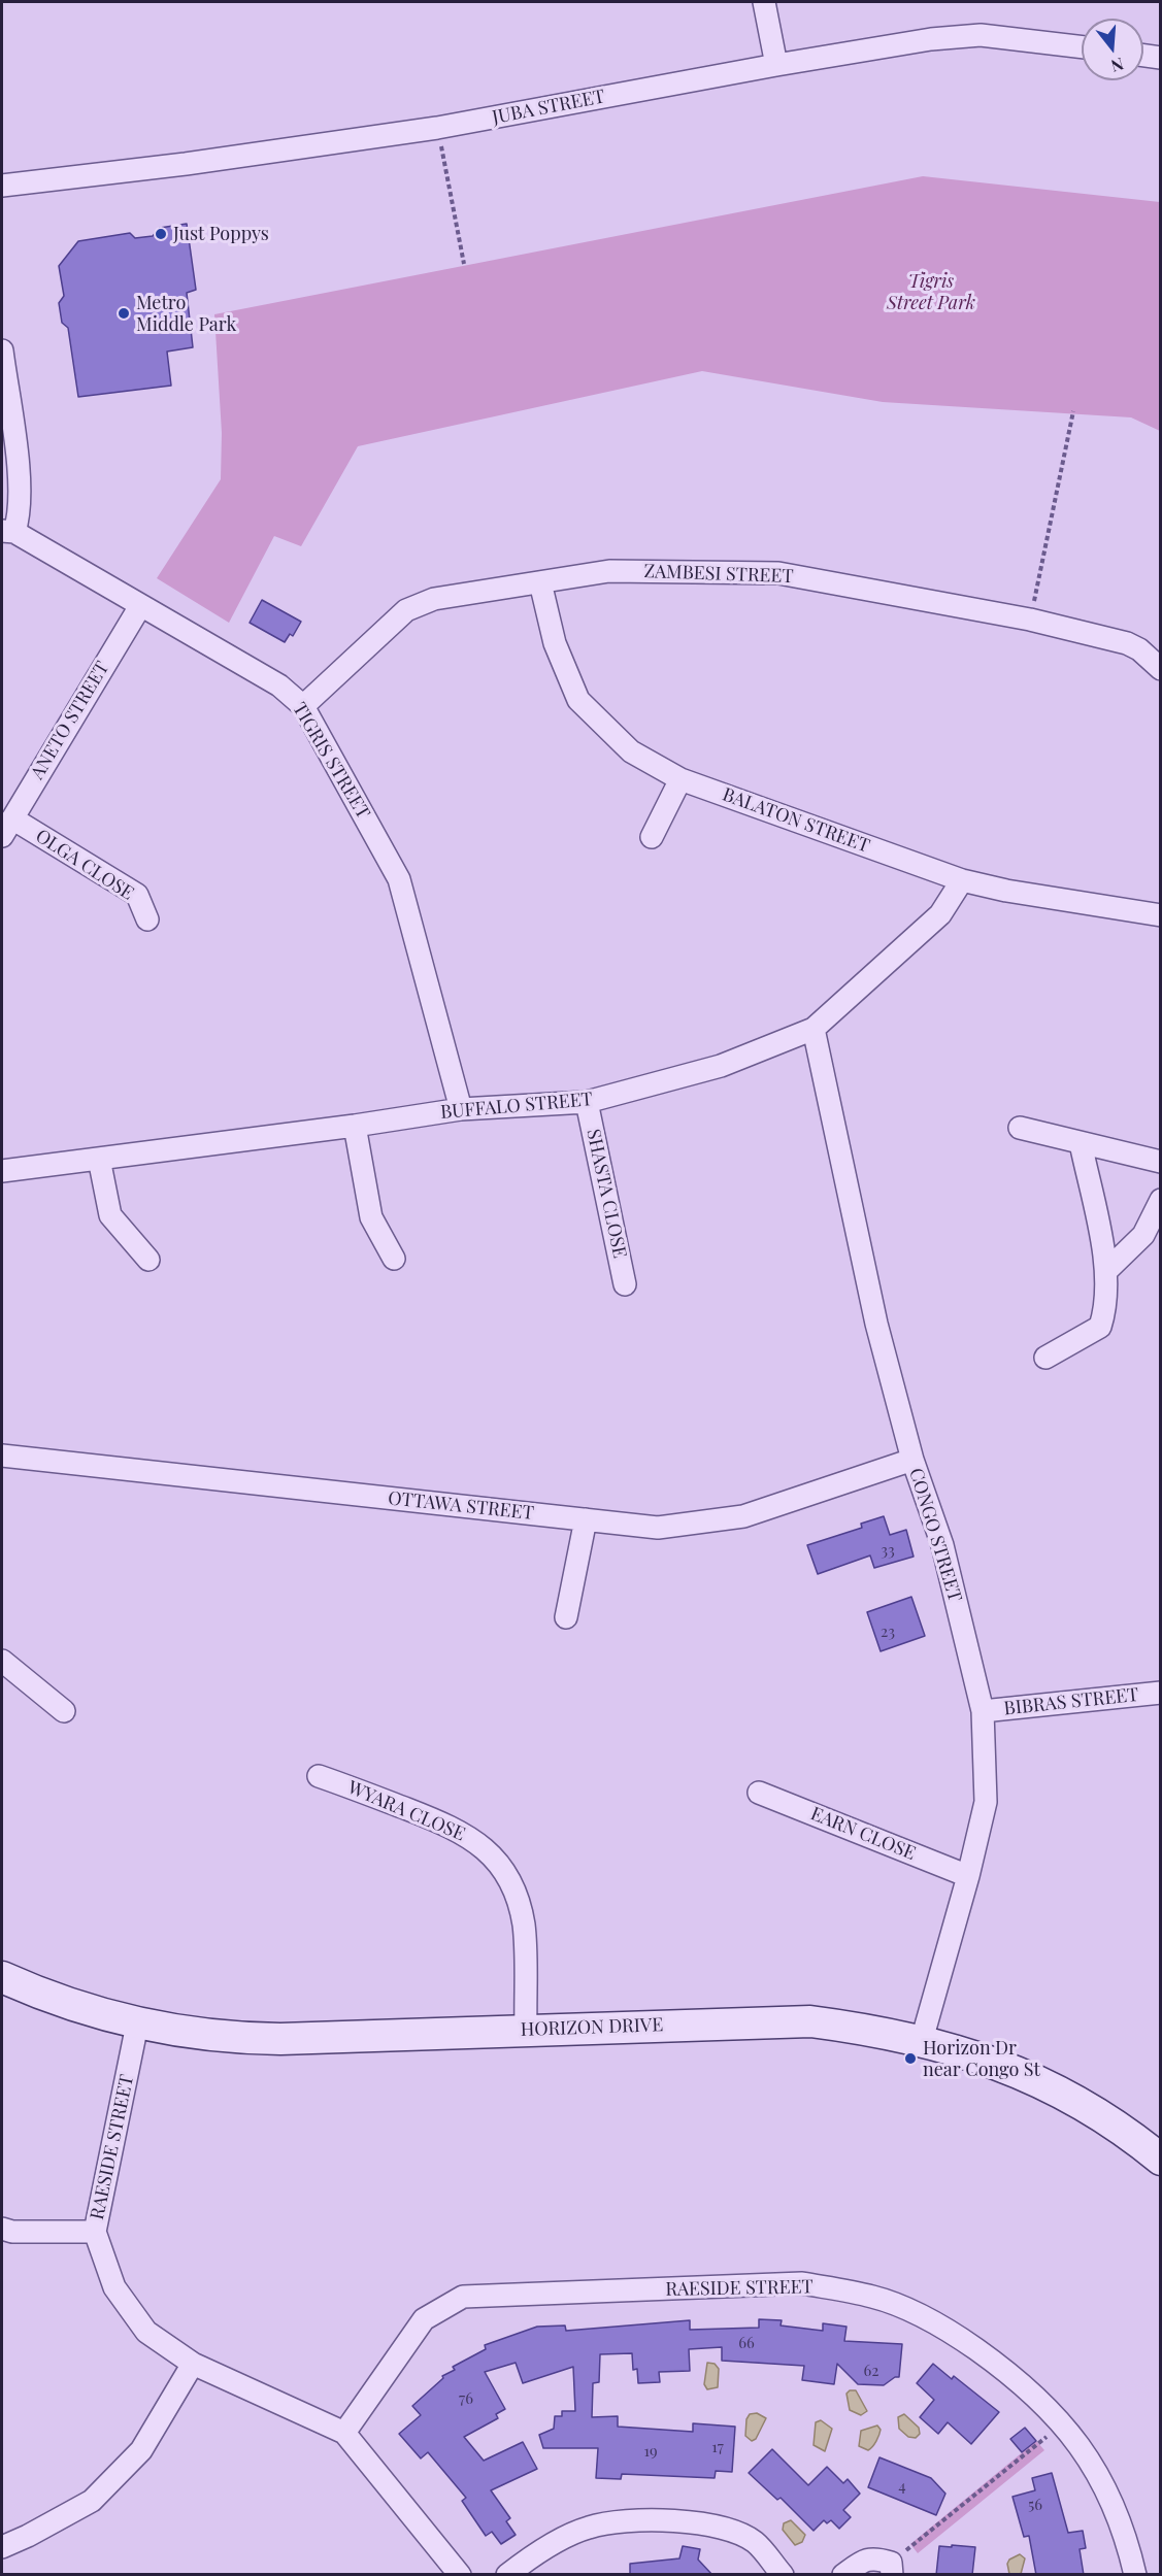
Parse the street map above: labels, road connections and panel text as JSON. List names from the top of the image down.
{
  "streets": {
    "street": [
      "JUBA STREET",
      "ZAMBESI STREET",
      "ANETO STREET",
      "TIGRIS STREET",
      "BALATON STREET",
      "OLGA CLOSE",
      "BUFFALO STREET",
      "SHASTA CLOSE",
      "OTTAWA STREET",
      "CONGO STREET",
      "BIBRAS STREET",
      "WYARA CLOSE",
      "EARN CLOSE",
      "HORIZON DRIVE",
      "RAESIDE STREET"
    ]
  },
  "crossings": [
    ["ZAMBESI STREET", "TIGRIS STREET"],
    ["ZAMBESI STREET", "BALATON STREET"],
    ["ANETO STREET", "TIGRIS STREET"],
    ["ANETO STREET", "OLGA CLOSE"],
    ["TIGRIS STREET", "BUFFALO STREET"],
    ["BALATON STREET", "BUFFALO STREET"],
    ["BUFFALO STREET", "SHASTA CLOSE"],
    ["BUFFALO STREET", "CONGO STREET"],
    ["OTTAWA STREET", "CONGO STREET"],
    ["CONGO STREET", "BIBRAS STREET"],
    ["CONGO STREET", "EARN CLOSE"],
    ["CONGO STREET", "HORIZON DRIVE"],
    ["WYARA CLOSE", "HORIZON DRIVE"],
    ["HORIZON DRIVE", "RAESIDE STREET"]
  ],
  "parks": ["Tigris Street Park"],
  "places": ["Just Poppys", "Metro Middle Park", "Horizon Dr near Congo St"],
  "house_numbers": [
    "33",
    "23",
    "66",
    "62",
    "76",
    "17",
    "19",
    "4",
    "56"
  ],
  "north": "bottom"
}
